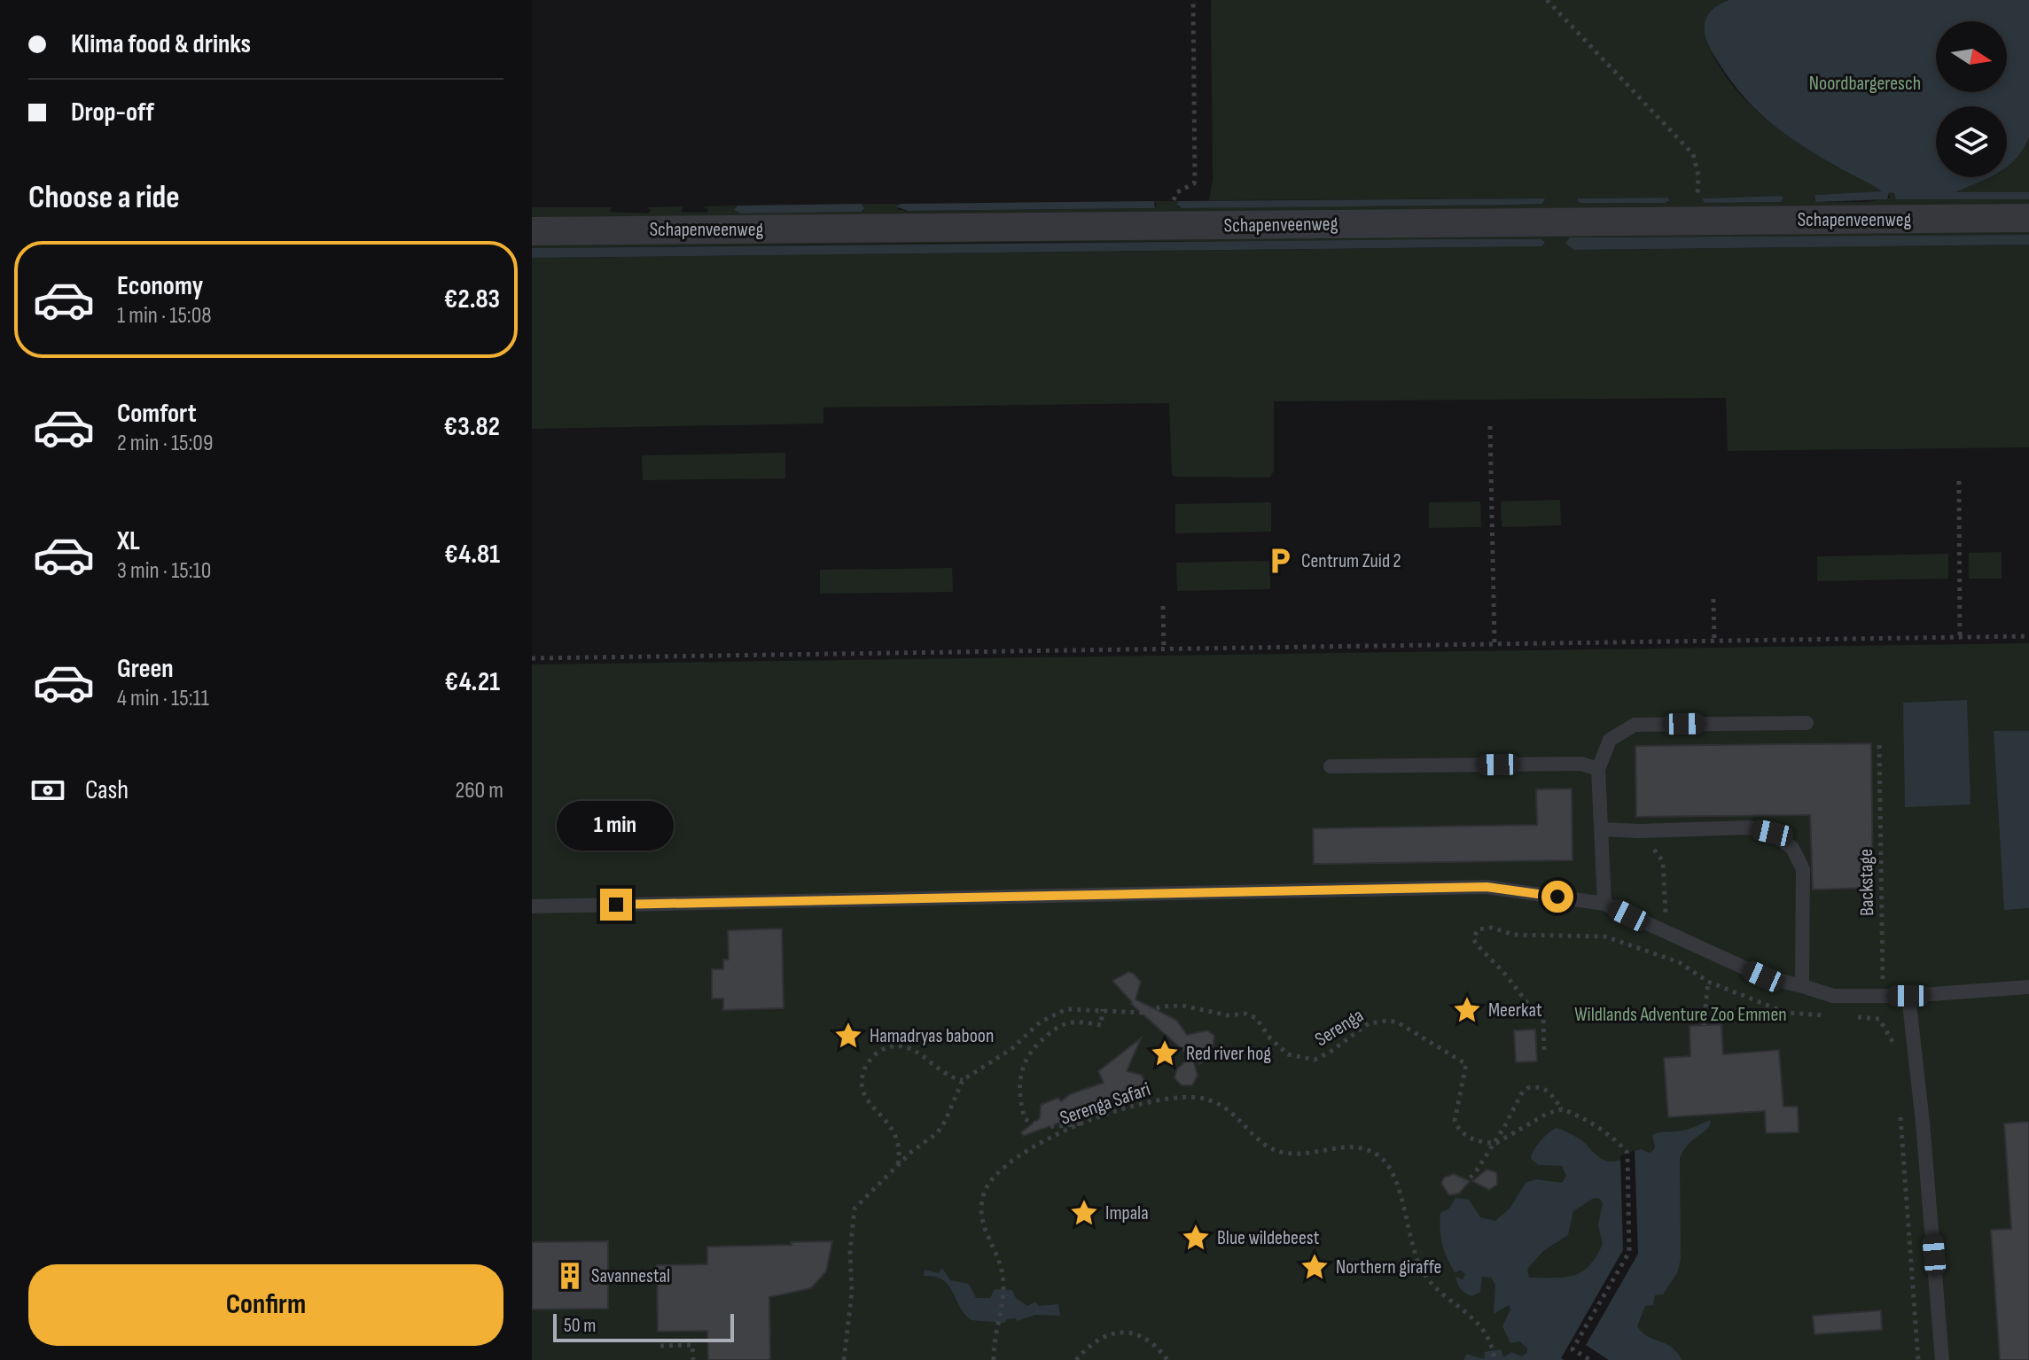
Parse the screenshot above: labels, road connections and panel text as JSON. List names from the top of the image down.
{
  "streets": {
    "street": ["Schapenveenweg"],
    "path": ["Backstage", "Serenga", "Serenga Safari"]
  },
  "parks": ["Noordbargeresch", "Wildlands Adventure Zoo Emmen"],
  "places": {
    "parking": ["Centrum Zuid 2"],
    "place": [
      "Meerkat",
      "Hamadryas baboon",
      "Red river hog",
      "Impala",
      "Blue wildebeest",
      "Northern giraffe"
    ],
    "building": ["Savannestal"]
  },
  "scale_bar": "50 m",
  "north": "right",
  "page": {
    "banner": ["Klima food & drinks", "Drop-off"],
    "heading": "Choose a ride",
    "list": [
      {
        "name": "Economy",
        "note": "1 min · 15:08",
        "value": "€2.83"
      },
      {
        "name": "Comfort",
        "note": "2 min · 15:09",
        "value": "€3.82"
      },
      {
        "name": "XL",
        "note": "3 min · 15:10",
        "value": "€4.81"
      },
      {
        "name": "Green",
        "note": "4 min · 15:11",
        "value": "€4.21"
      }
    ],
    "pay": ["Cash", "260 m"],
    "bubble": "1 min",
    "buttons": "Confirm",
    "scale": "50 m"
  }
}
